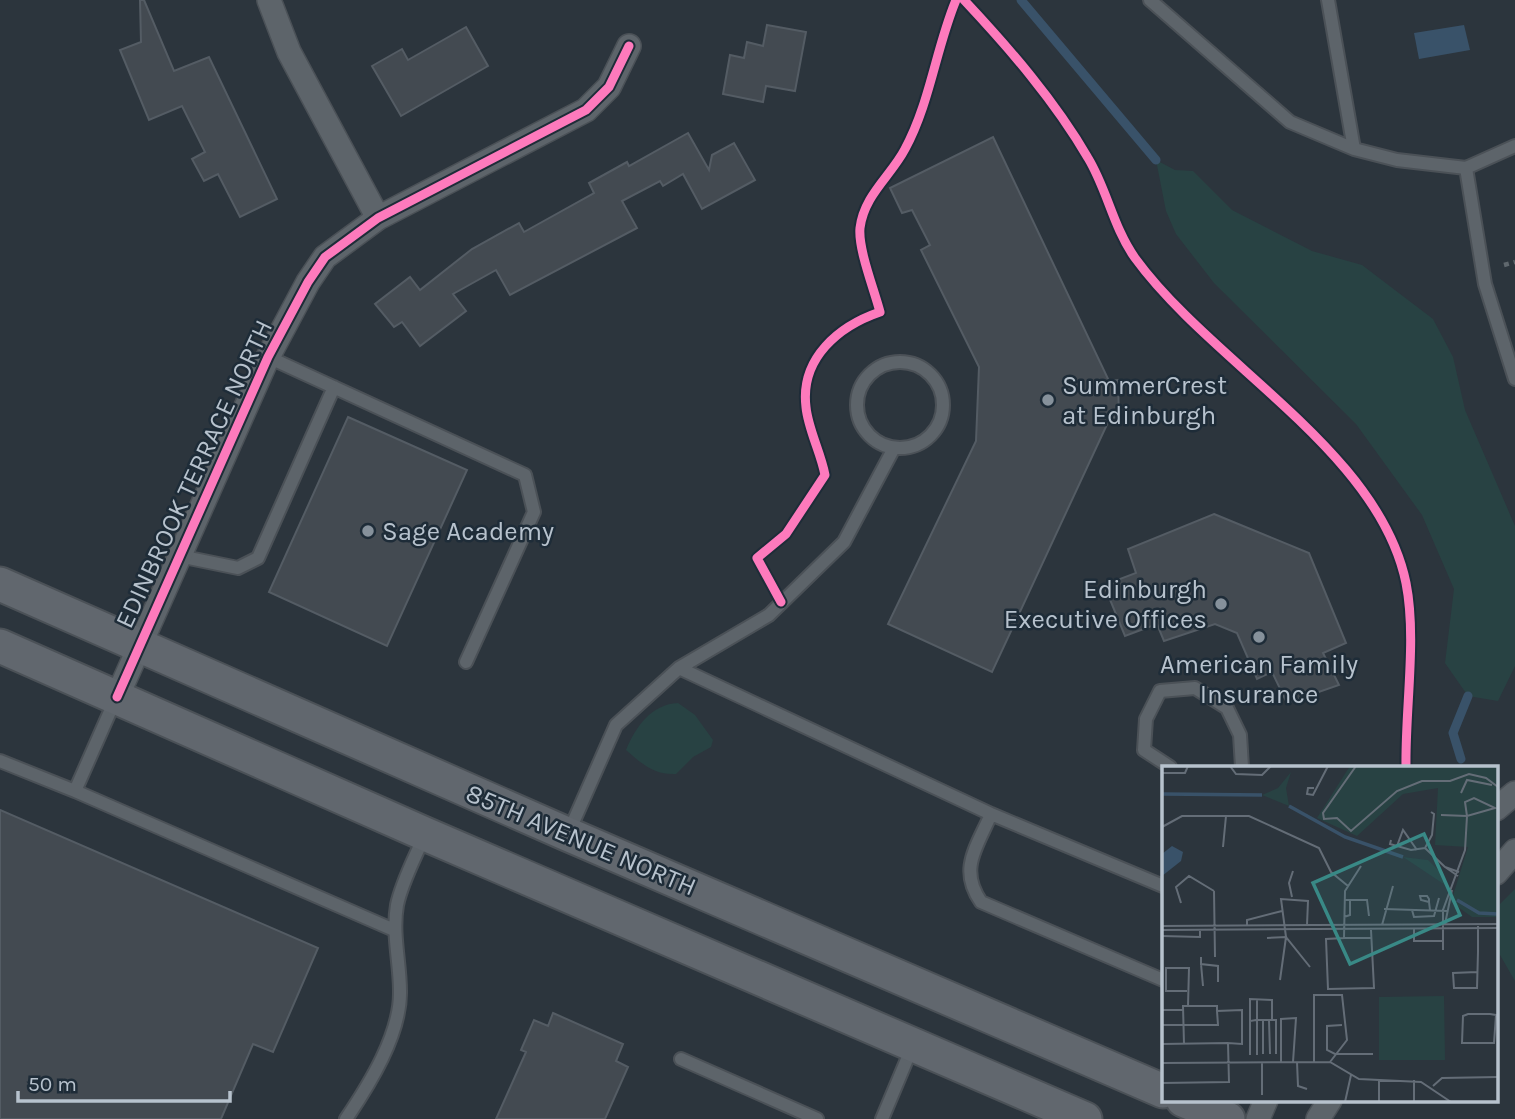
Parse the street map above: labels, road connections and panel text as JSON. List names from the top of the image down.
{
  "streets": {
    "main road": ["85TH AVENUE NORTH"],
    "street": ["EDINBROOK TERRACE NORTH"]
  },
  "crossings": [
    ["EDINBROOK TERRACE NORTH", "85TH AVENUE NORTH"]
  ],
  "places": [
    "SummerCrest at Edinburgh",
    "Sage Academy",
    "Edinburgh Executive Offices",
    "American Family Insurance"
  ],
  "scale_bar": "50 m"
}
